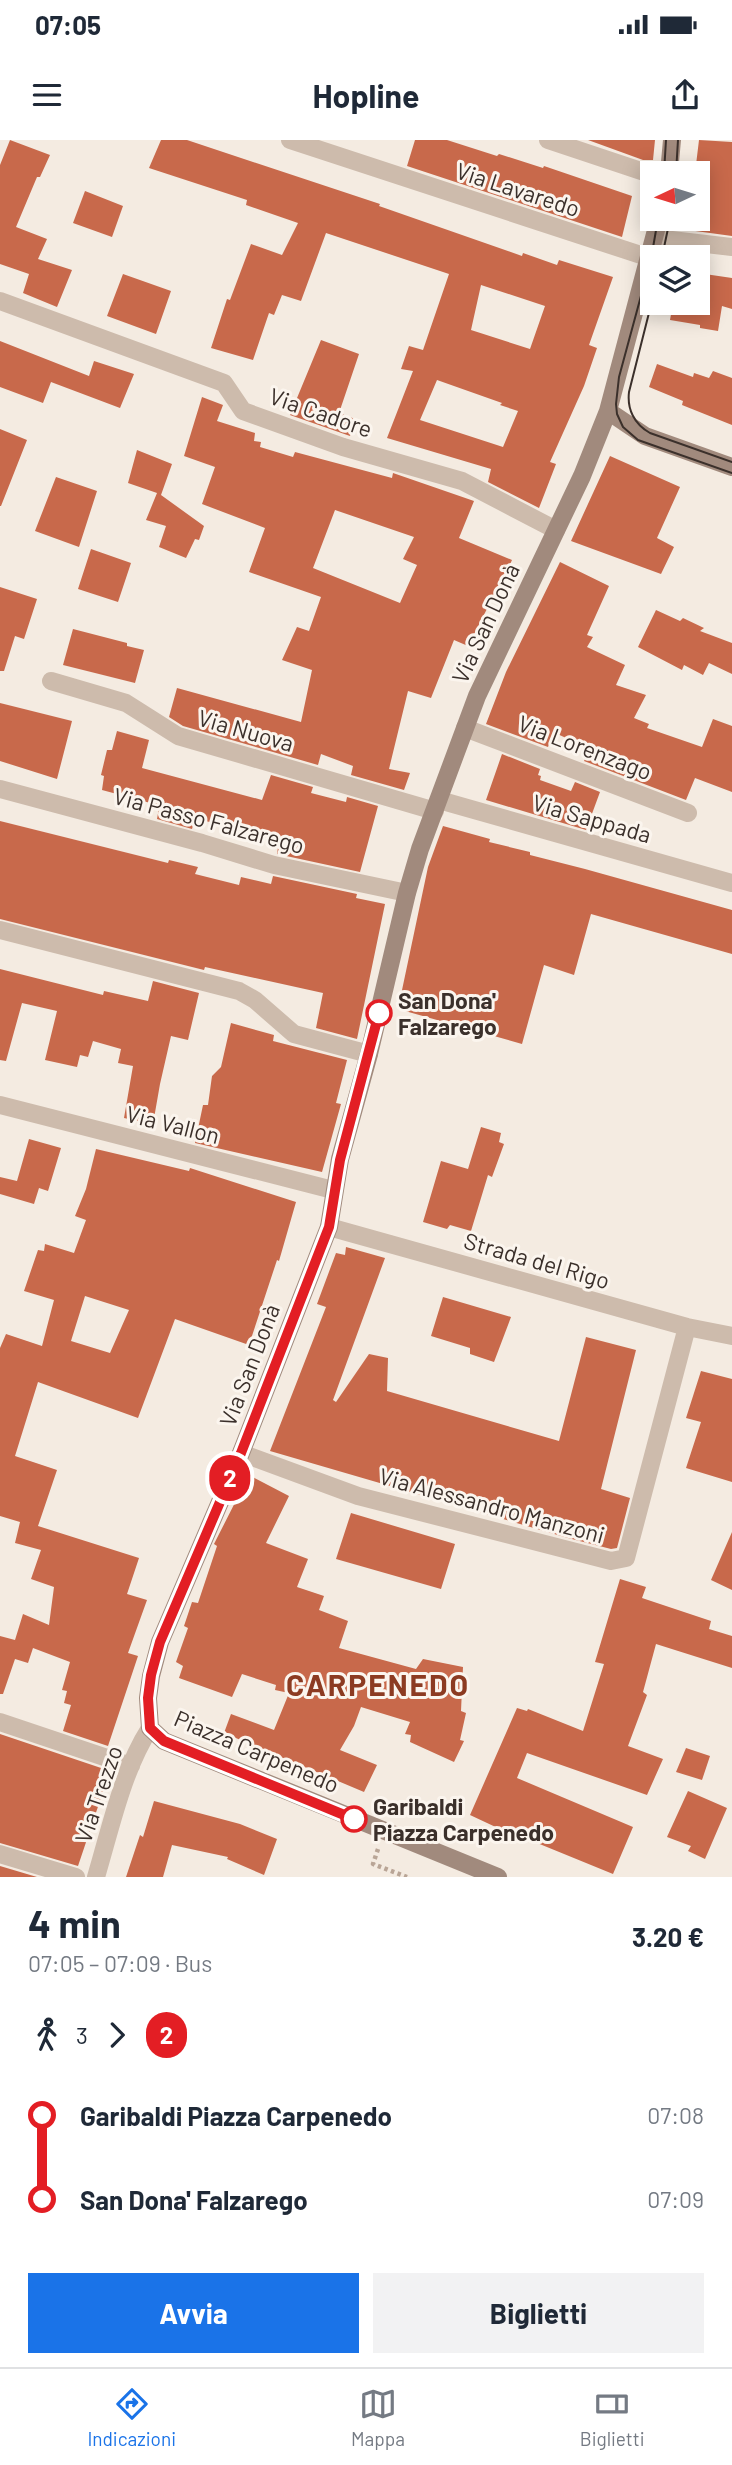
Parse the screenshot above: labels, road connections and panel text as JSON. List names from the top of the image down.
{
  "streets": {
    "street": [
      "Via Lavaredo",
      "Via Cadore",
      "Via San Donà",
      "Via Nuova",
      "Via Lorenzago",
      "Via Sappada",
      "Via Passo Falzarego",
      "Via Vallon",
      "Strada del Rigo",
      "Via Alessandro Manzoni",
      "Piazza Carpenedo",
      "Via Trezzo"
    ]
  },
  "crossings": [
    ["Via Cadore", "Via San Donà"],
    ["Via San Donà", "Via Nuova"],
    ["Via San Donà", "Via Lorenzago"],
    ["Via San Donà", "Via Sappada"],
    ["Via San Donà", "Via Passo Falzarego"],
    ["Via San Donà", "Via Vallon"],
    ["Via San Donà", "Strada del Rigo"],
    ["Via San Donà", "Via Alessandro Manzoni"],
    ["Via San Donà", "Piazza Carpenedo"],
    ["Via San Donà", "Via Trezzo"],
    ["Via Nuova", "Via Sappada"],
    ["Strada del Rigo", "Via Alessandro Manzoni"],
    ["Piazza Carpenedo", "Via Trezzo"]
  ],
  "districts": ["CARPENEDO"],
  "places": ["San Dona' Falzarego", "Garibaldi Piazza Carpenedo"],
  "lines": ["bus line 2"],
  "north": "left",
  "page": {
    "status": "07:05",
    "header": "Hopline",
    "on_map": "2",
    "heading": ["4 min", "07:05 – 07:09 · Bus", "3.20 €"],
    "legs": ["3", "2"],
    "list": [
      {
        "name": "Garibaldi Piazza Carpenedo",
        "value": "07:08"
      },
      {
        "name": "San Dona' Falzarego",
        "value": "07:09"
      }
    ],
    "buttons": ["Avvia", "Biglietti"],
    "tabs": ["Indicazioni", "Mappa", "Biglietti"]
  }
}
